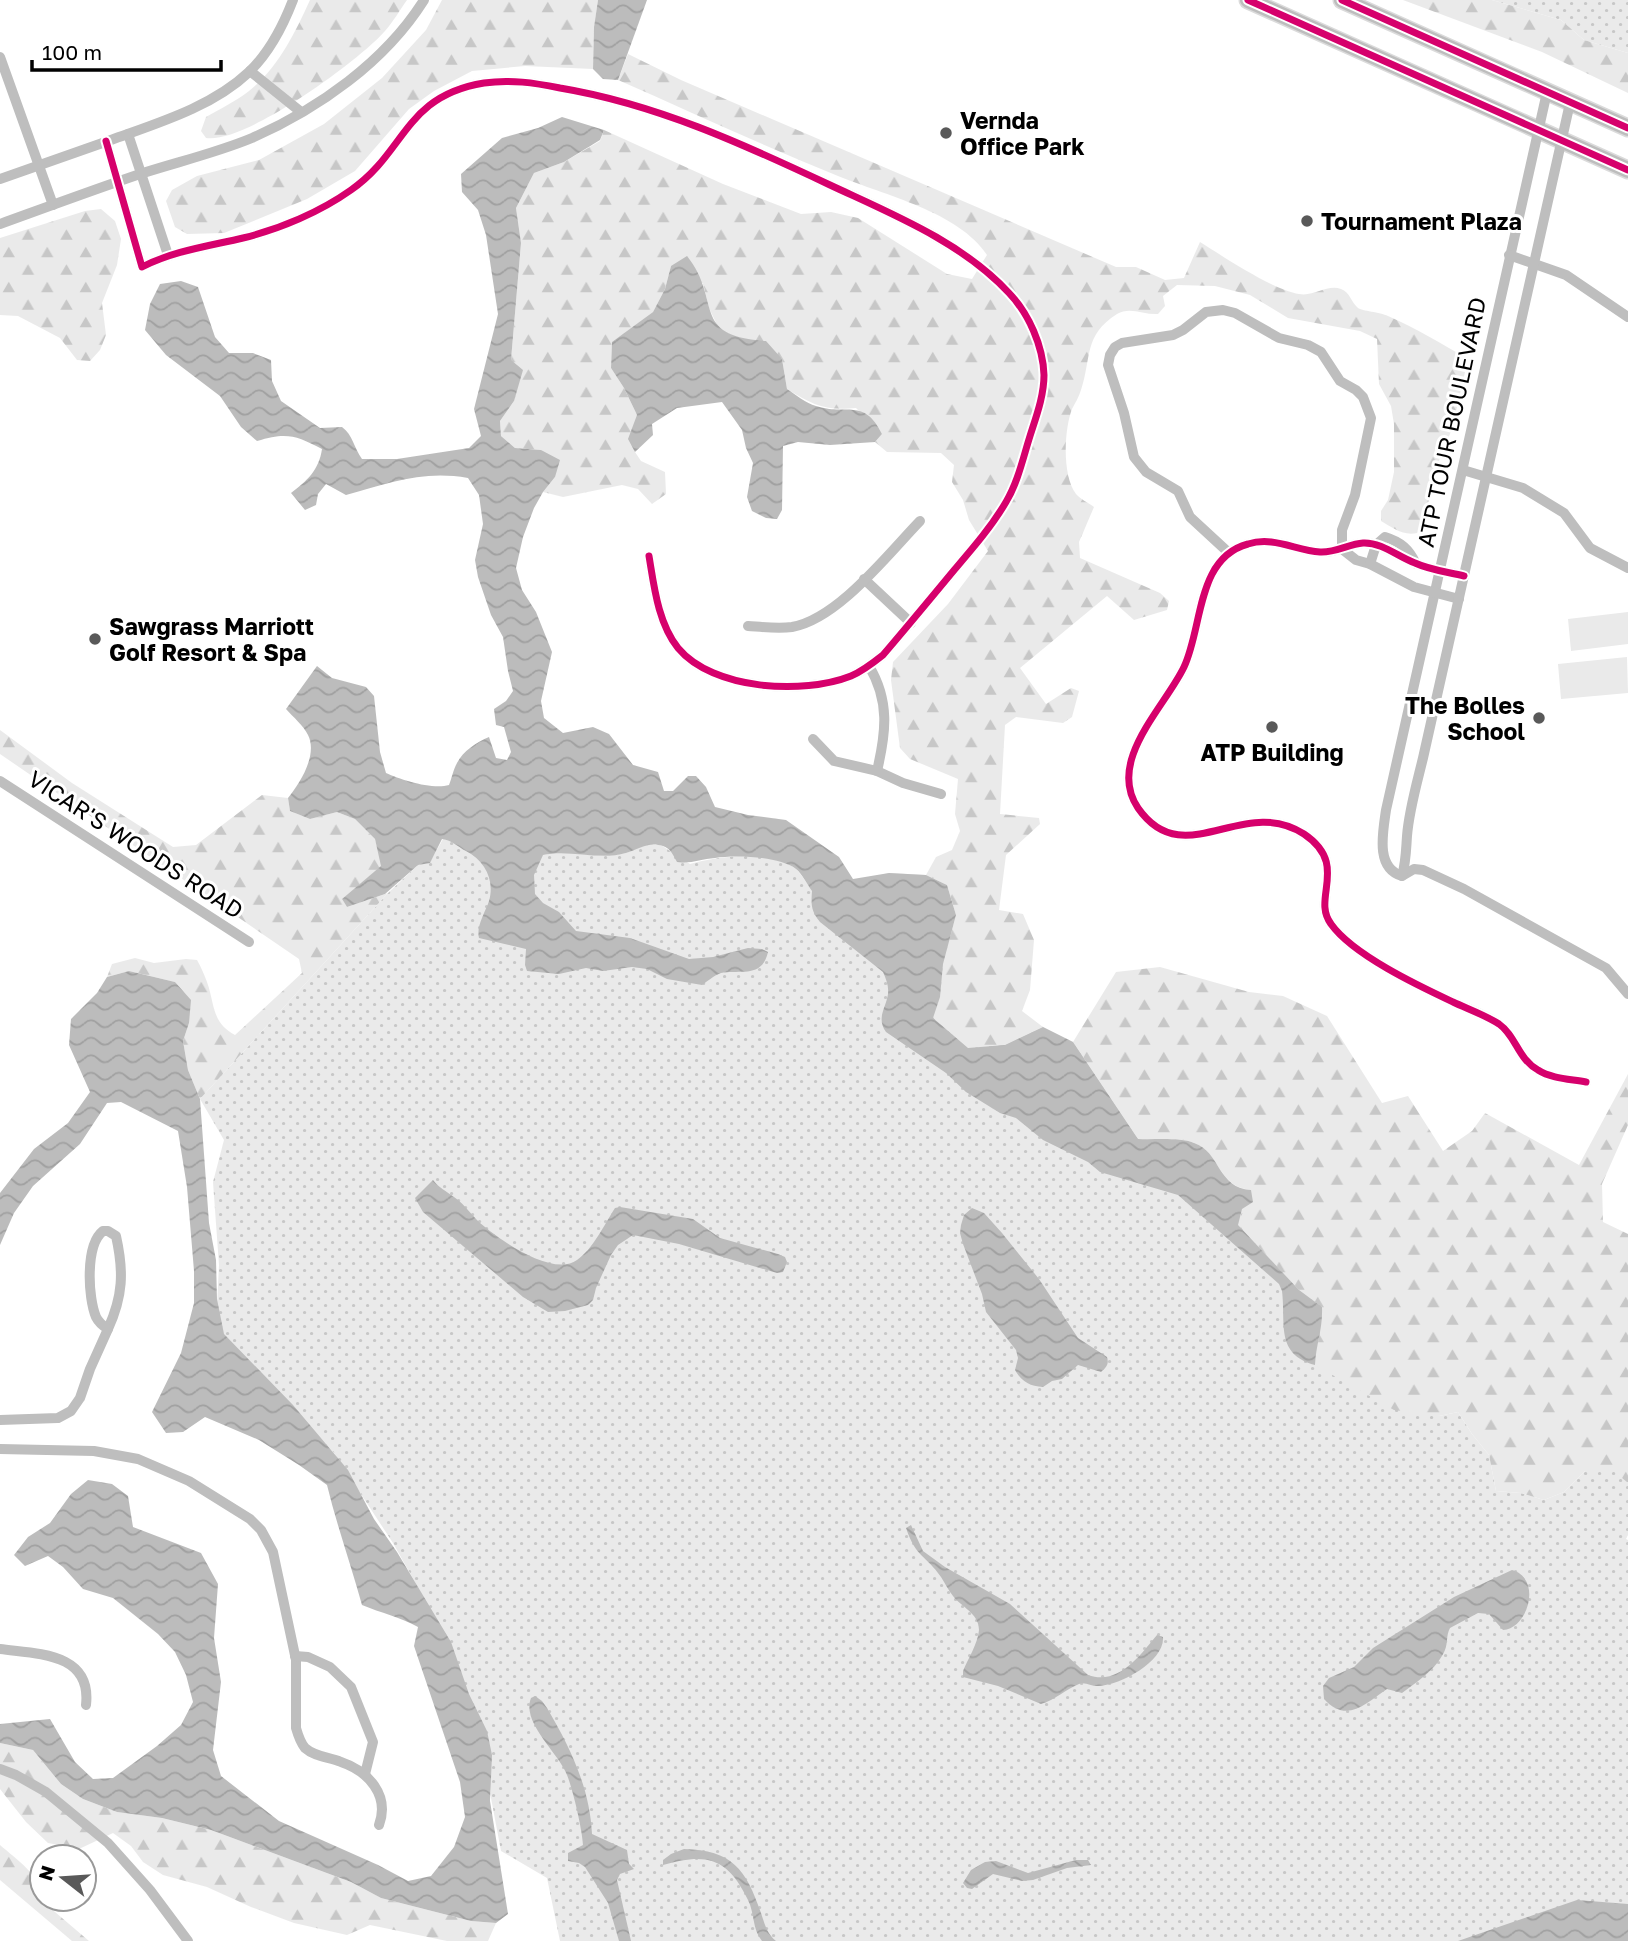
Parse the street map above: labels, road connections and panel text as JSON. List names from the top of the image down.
{
  "streets": {
    "street": ["ATP TOUR BOULEVARD", "VICAR'S WOODS ROAD"]
  },
  "places": [
    "Vernda Office Park",
    "Tournament Plaza",
    "Sawgrass Marriott Golf Resort & Spa",
    "The Bolles School",
    "ATP Building"
  ],
  "scale_bar": "100 m",
  "north": "left"
}
